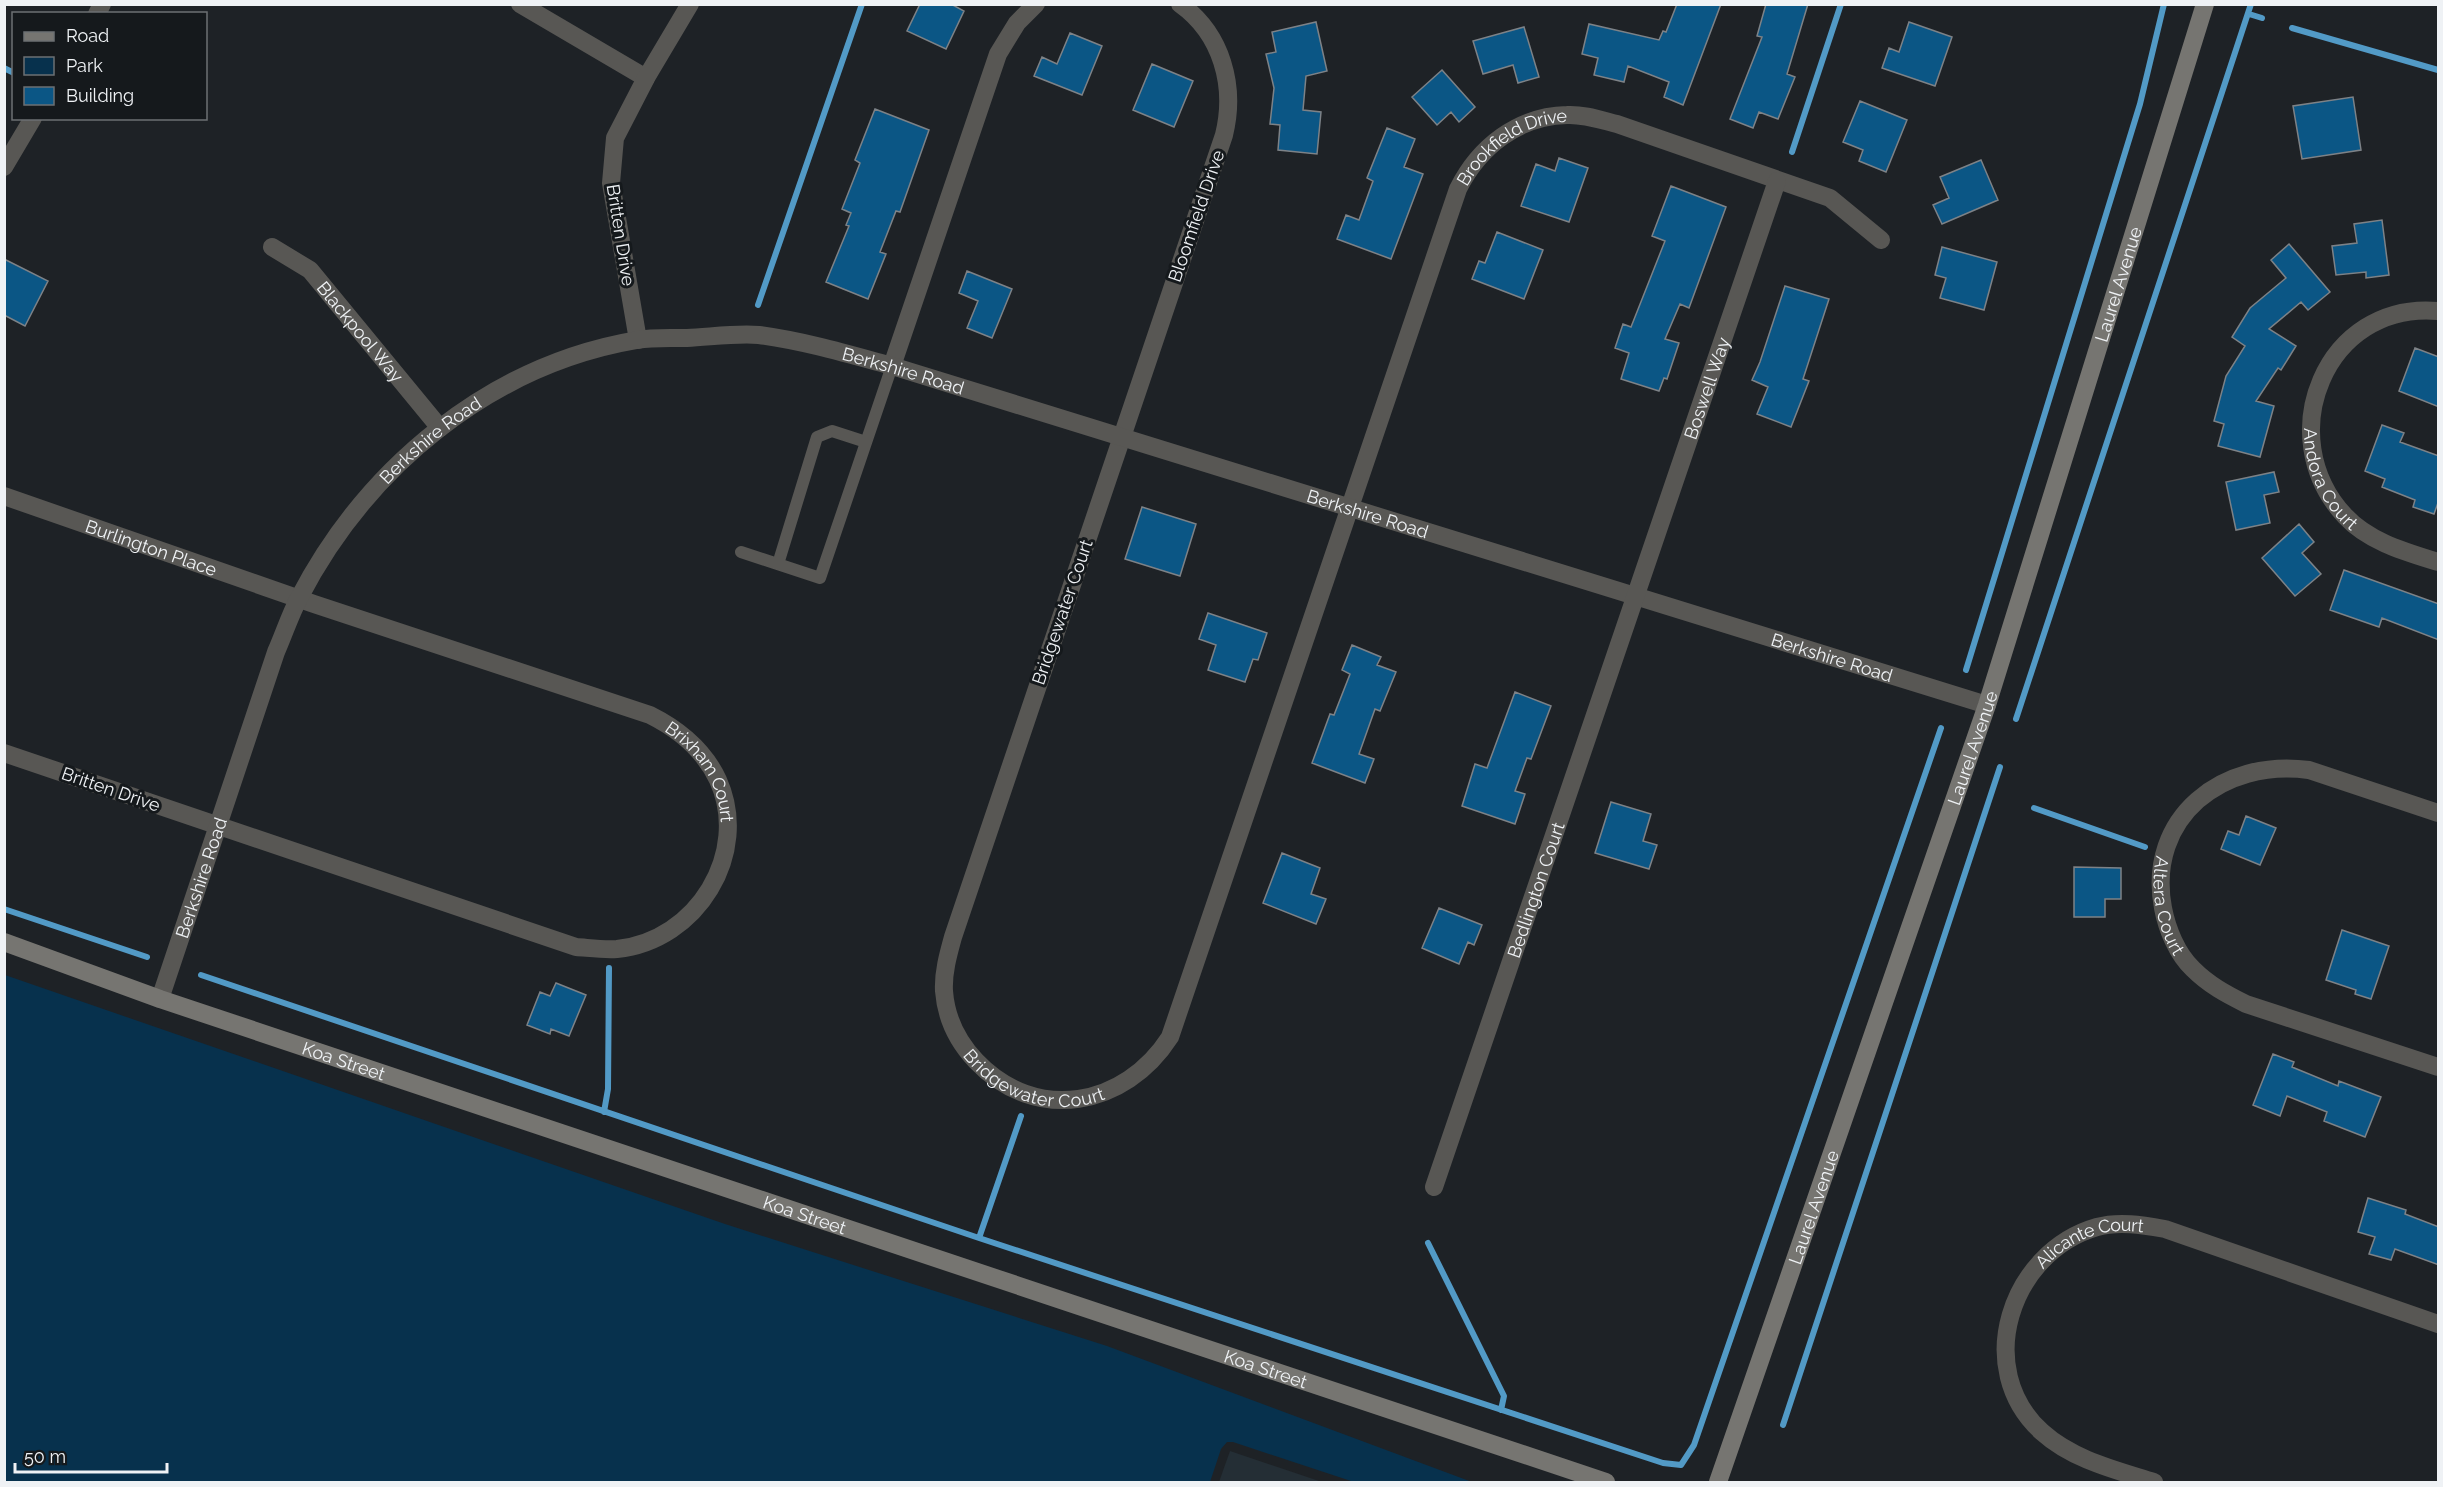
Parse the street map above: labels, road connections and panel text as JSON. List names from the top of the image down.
{
  "streets": {
    "main road": ["Laurel Avenue", "Koa Street"],
    "street": [
      "Brookfield Drive",
      "Bloomfield Drive",
      "Britten Drive",
      "Blackpool Way",
      "Berkshire Road",
      "Boswell Way",
      "Andora Court",
      "Burlington Place",
      "Bridgewater Court",
      "Brixham Court",
      "Bedlington Court",
      "Altera Court",
      "Alicante Court"
    ]
  },
  "crossings": [
    ["Brookfield Drive", "Berkshire Road"],
    ["Brookfield Drive", "Boswell Way"],
    ["Brookfield Drive", "Bridgewater Court"],
    ["Bloomfield Drive", "Berkshire Road"],
    ["Bloomfield Drive", "Bridgewater Court"],
    ["Britten Drive", "Berkshire Road"],
    ["Britten Drive", "Brixham Court"],
    ["Laurel Avenue", "Berkshire Road"],
    ["Blackpool Way", "Berkshire Road"],
    ["Berkshire Road", "Boswell Way"],
    ["Berkshire Road", "Burlington Place"],
    ["Berkshire Road", "Bridgewater Court"],
    ["Berkshire Road", "Brixham Court"],
    ["Berkshire Road", "Bedlington Court"],
    ["Berkshire Road", "Koa Street"],
    ["Boswell Way", "Bedlington Court"],
    ["Burlington Place", "Brixham Court"]
  ],
  "legend": ["Road", "Park", "Building"],
  "scale_bar": "50 m"
}
